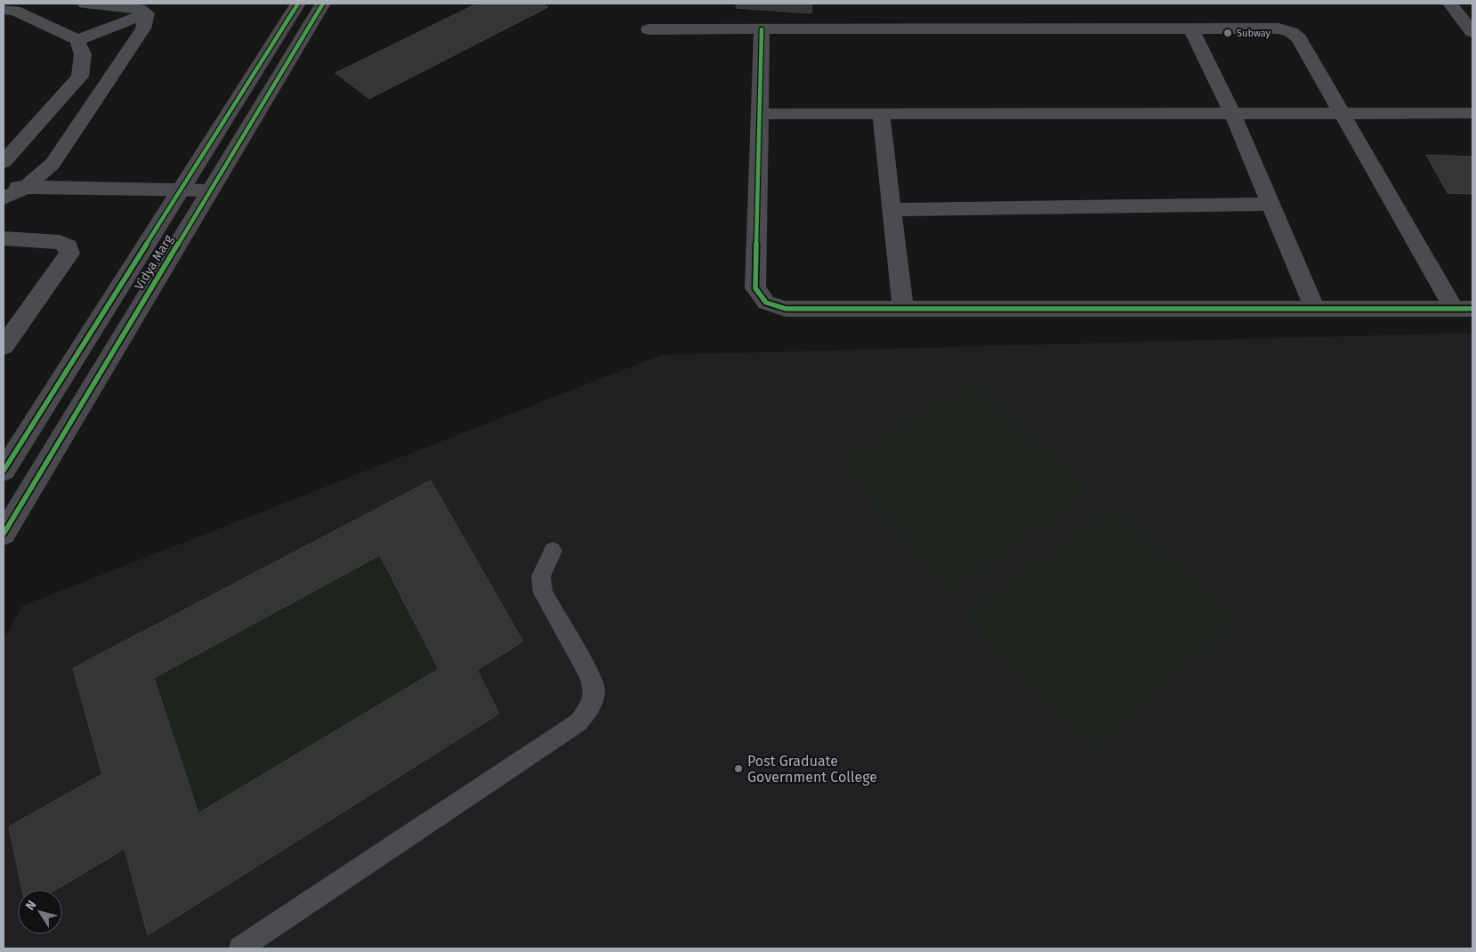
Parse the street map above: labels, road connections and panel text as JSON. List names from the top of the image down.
{
  "streets": {
    "main road": ["Vidya Marg"]
  },
  "places": ["Subway", "Post Graduate Government College"],
  "north": "top left"
}
